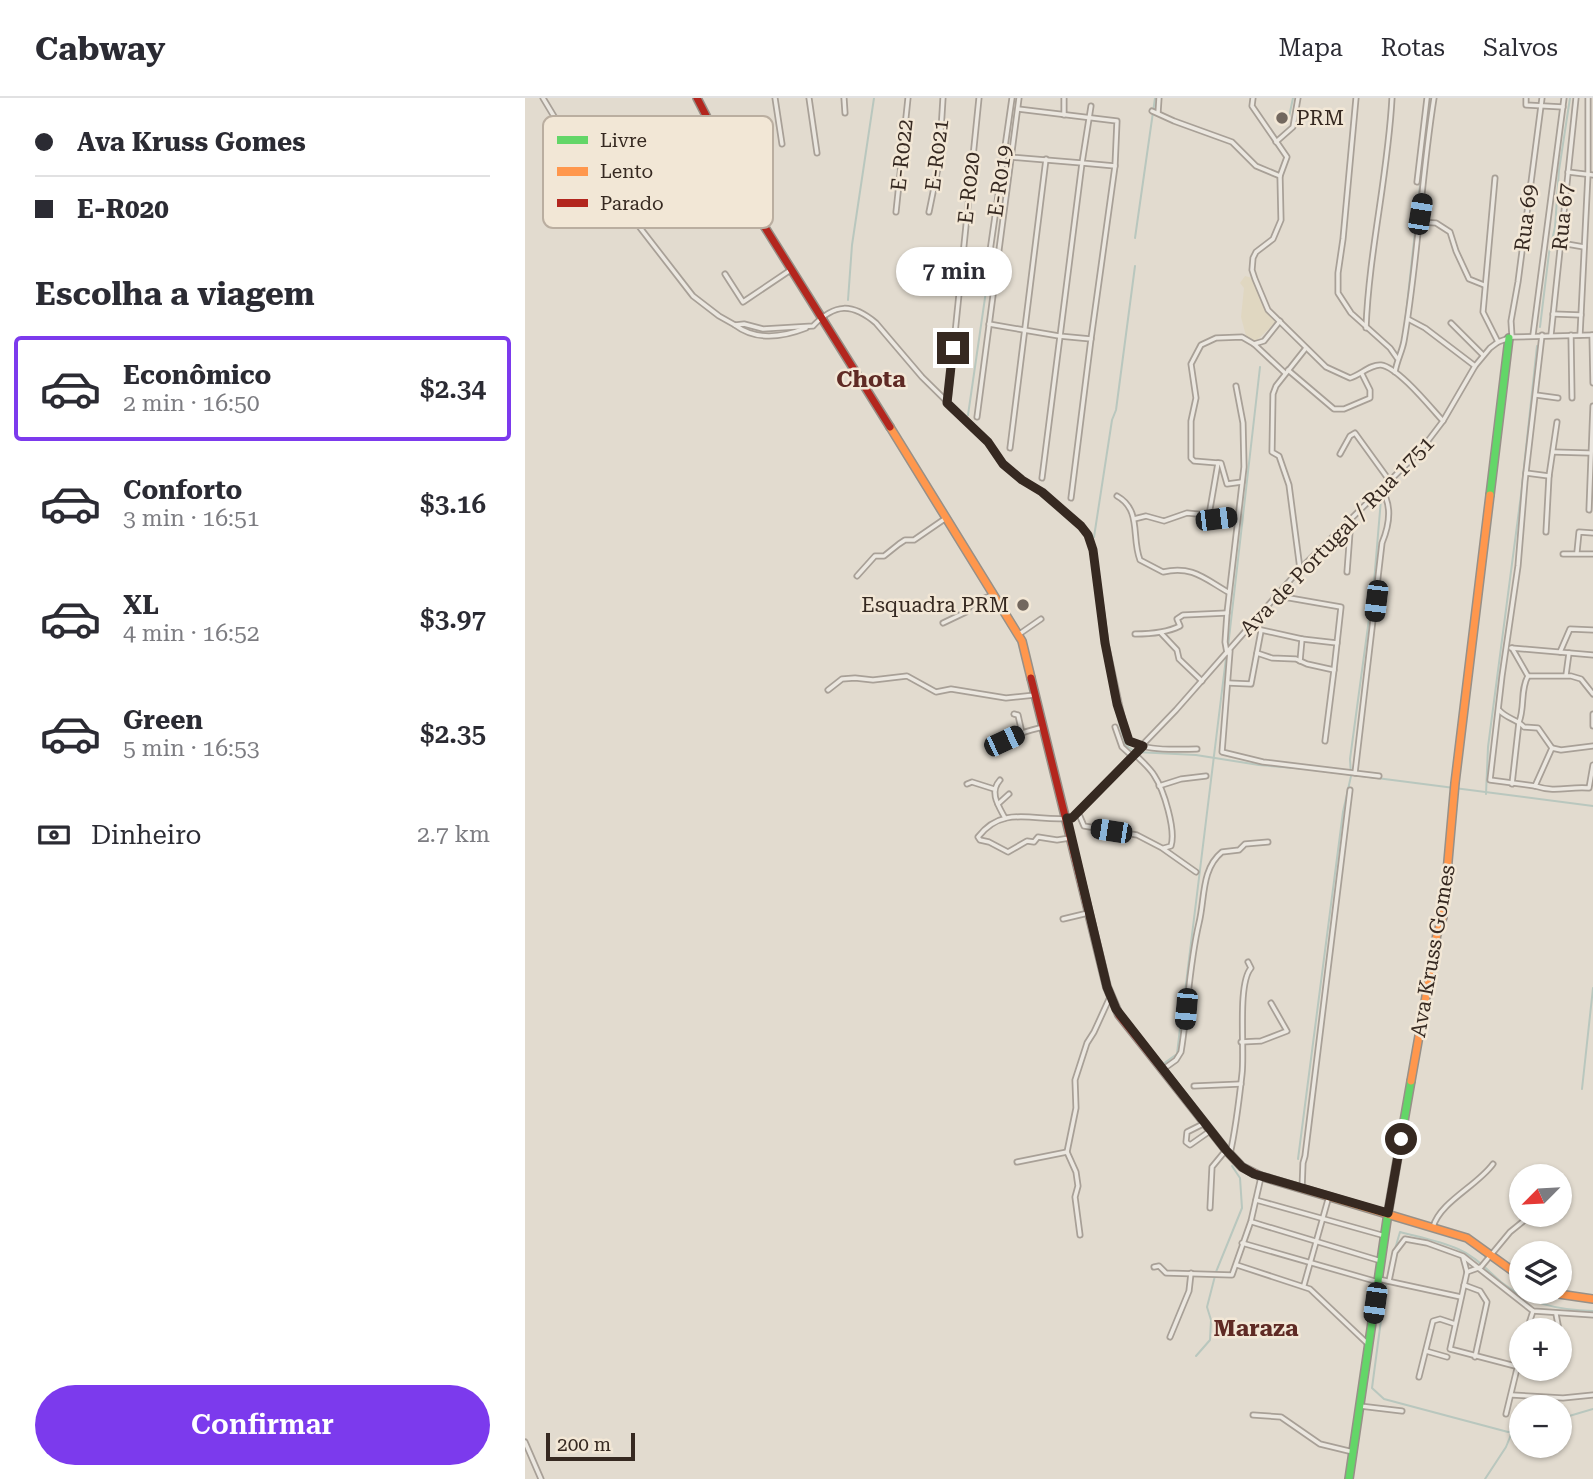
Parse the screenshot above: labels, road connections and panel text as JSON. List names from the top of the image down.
{
  "streets": {
    "main road": ["Ava Kruss Gomes"],
    "street": [
      "E-R022",
      "E-R021",
      "E-R019",
      "E-R020",
      "Rua 67",
      "Rua 69",
      "Ava de Portugal / Rua 1751"
    ]
  },
  "crossings": [
    ["Rua 67", "Ava de Portugal / Rua 1751"],
    ["Rua 69", "Ava de Portugal / Rua 1751"],
    ["Rua 69", "Ava Kruss Gomes"],
    ["Ava de Portugal / Rua 1751", "Ava Kruss Gomes"]
  ],
  "districts": ["Chota", "Maraza"],
  "places": ["PRM", "Esquadra PRM"],
  "legend": ["Livre", "Lento", "Parado"],
  "scale_bar": "200 m",
  "north": "bottom left",
  "page": {
    "header": "Cabway",
    "nav": ["Mapa", "Rotas", "Salvos"],
    "banner": ["Ava Kruss Gomes", "E-R020"],
    "bubble": "7 min",
    "heading": "Escolha a viagem",
    "list": [
      {
        "name": "Econômico",
        "note": "2 min · 16:50",
        "value": "$2.34"
      },
      {
        "name": "Conforto",
        "note": "3 min · 16:51",
        "value": "$3.16"
      },
      {
        "name": "XL",
        "note": "4 min · 16:52",
        "value": "$3.97"
      },
      {
        "name": "Green",
        "note": "5 min · 16:53",
        "value": "$2.35"
      }
    ],
    "pay": ["Dinheiro", "2.7 km"],
    "map_buttons": ["+", "−"],
    "buttons": "Confirmar",
    "scale": "200 m"
  }
}
